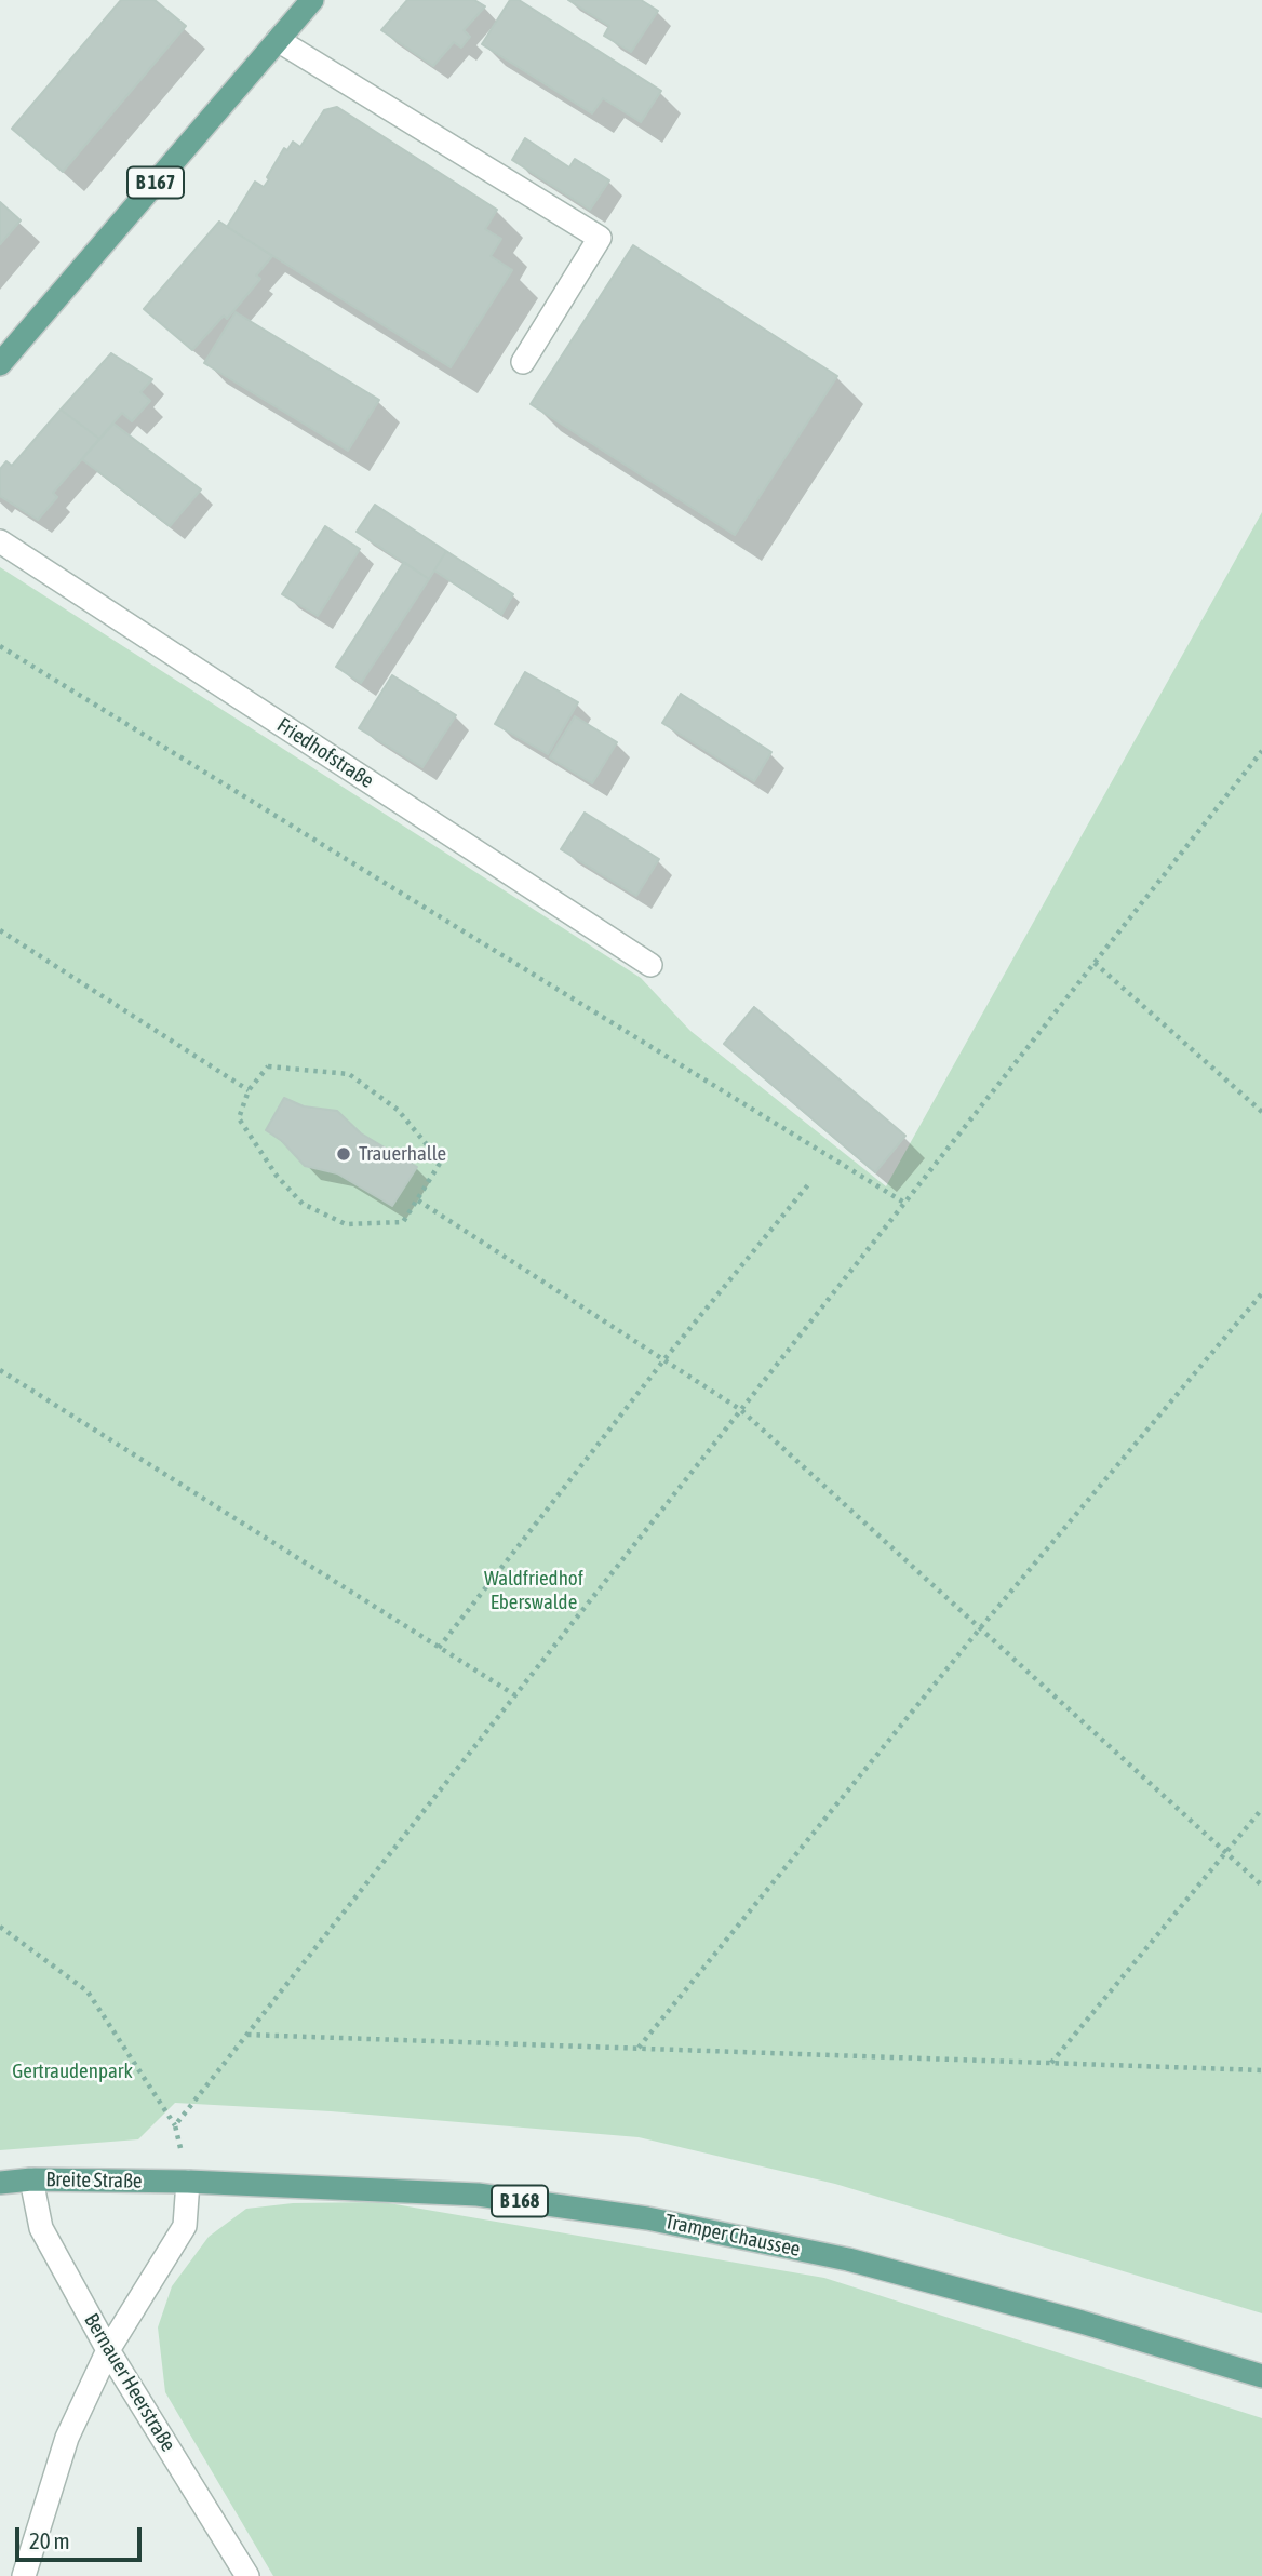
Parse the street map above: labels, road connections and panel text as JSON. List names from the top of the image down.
{
  "streets": {
    "main road": [
      "B 167",
      "Breite Straße",
      "B 168",
      "Tramper Chaussee"
    ],
    "street": ["Friedhofstraße", "Bernauer Heerstraße"]
  },
  "crossings": [
    ["Breite Straße", "Tramper Chaussee"],
    ["Breite Straße", "Bernauer Heerstraße"]
  ],
  "parks": ["Waldfriedhof Eberswalde", "Gertraudenpark"],
  "places": ["Trauerhalle"],
  "scale_bar": "20 m"
}
